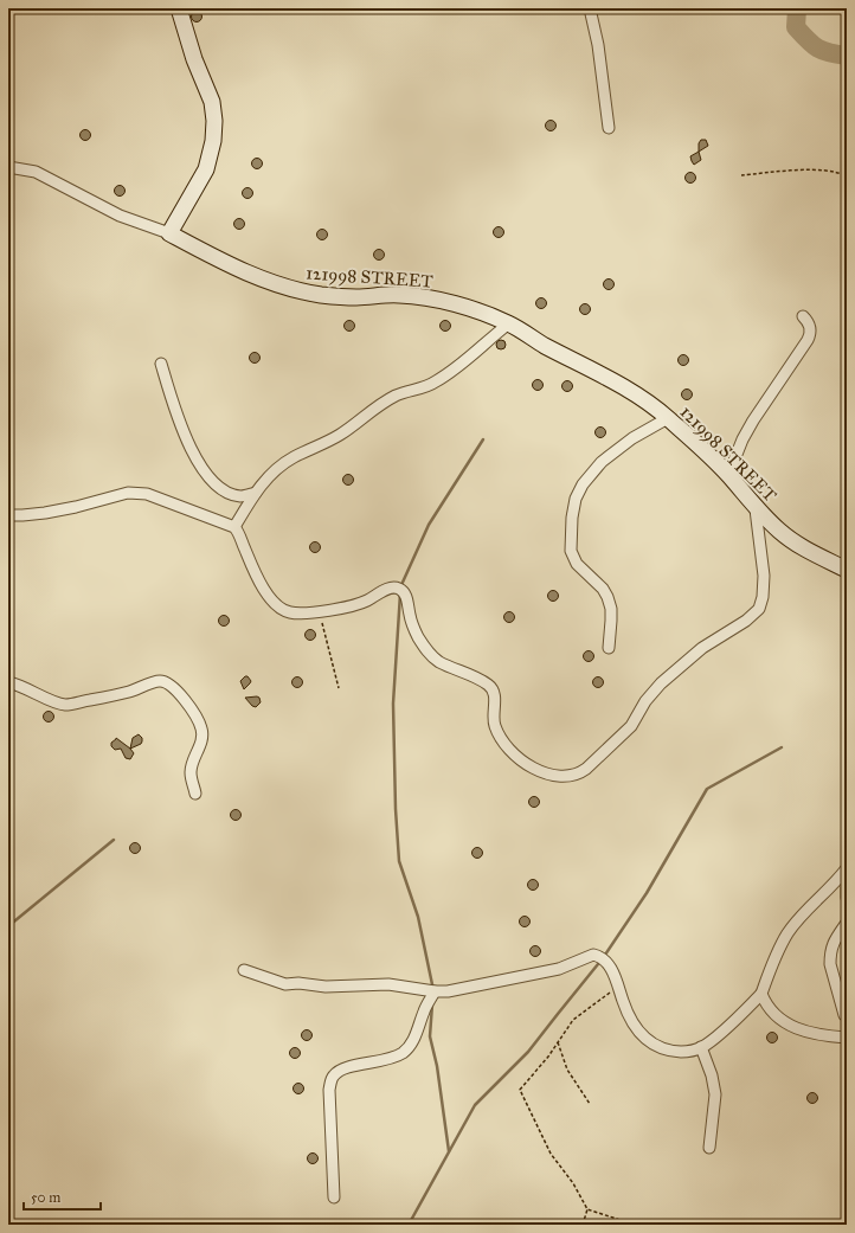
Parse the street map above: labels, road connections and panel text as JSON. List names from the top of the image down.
{
  "streets": {
    "street": ["121998 STREET"]
  },
  "scale_bar": "50 m"
}
